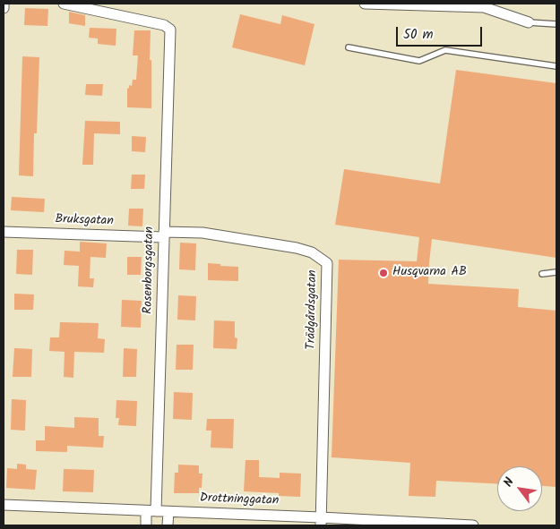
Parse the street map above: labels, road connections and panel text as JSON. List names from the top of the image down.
{
  "streets": {
    "street": [
      "Bruksgatan",
      "Rosenborgsgatan",
      "Trädgårdsgatan",
      "Drottninggatan"
    ]
  },
  "crossings": [
    ["Bruksgatan", "Rosenborgsgatan"],
    ["Bruksgatan", "Trädgårdsgatan"],
    ["Rosenborgsgatan", "Trädgårdsgatan"],
    ["Rosenborgsgatan", "Drottninggatan"],
    ["Trädgårdsgatan", "Drottninggatan"]
  ],
  "places": ["Husqvarna AB"],
  "scale_bar": "50 m",
  "north": "top left"
}
